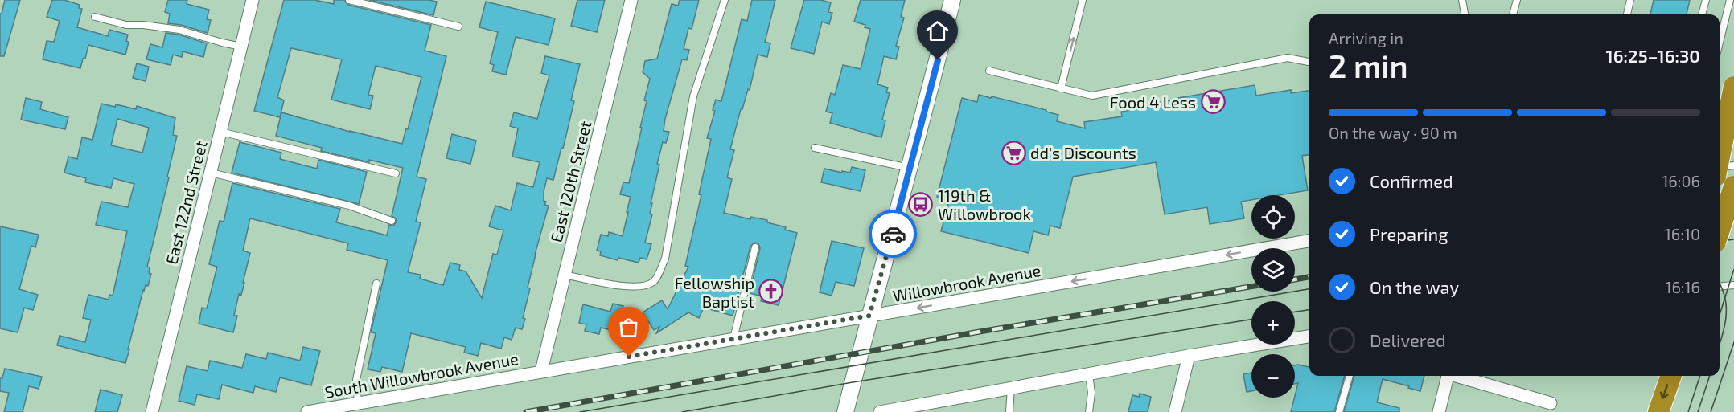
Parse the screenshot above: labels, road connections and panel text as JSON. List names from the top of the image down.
{
  "streets": {
    "street": [
      "East 120th Street",
      "East 122nd Street",
      "Willowbrook Avenue",
      "South Willowbrook Avenue"
    ]
  },
  "crossings": [
    ["East 120th Street", "Willowbrook Avenue"],
    ["East 120th Street", "South Willowbrook Avenue"],
    ["Willowbrook Avenue", "South Willowbrook Avenue"]
  ],
  "places": {
    "supermarket": ["Food 4 Less", "dd's Discounts"],
    "bus stop": ["119th & Willowbrook"],
    "church": ["Fellowship Baptist"]
  },
  "page": {
    "heading": ["2 min", "Arriving in", "16:25–16:30"],
    "bar": "On the way · 90 m",
    "list": [
      ["Confirmed", "16:06"],
      ["Preparing", "16:10"],
      ["On the way", "16:16"],
      "Delivered"
    ],
    "map_buttons": ["+", "−"]
  }
}
